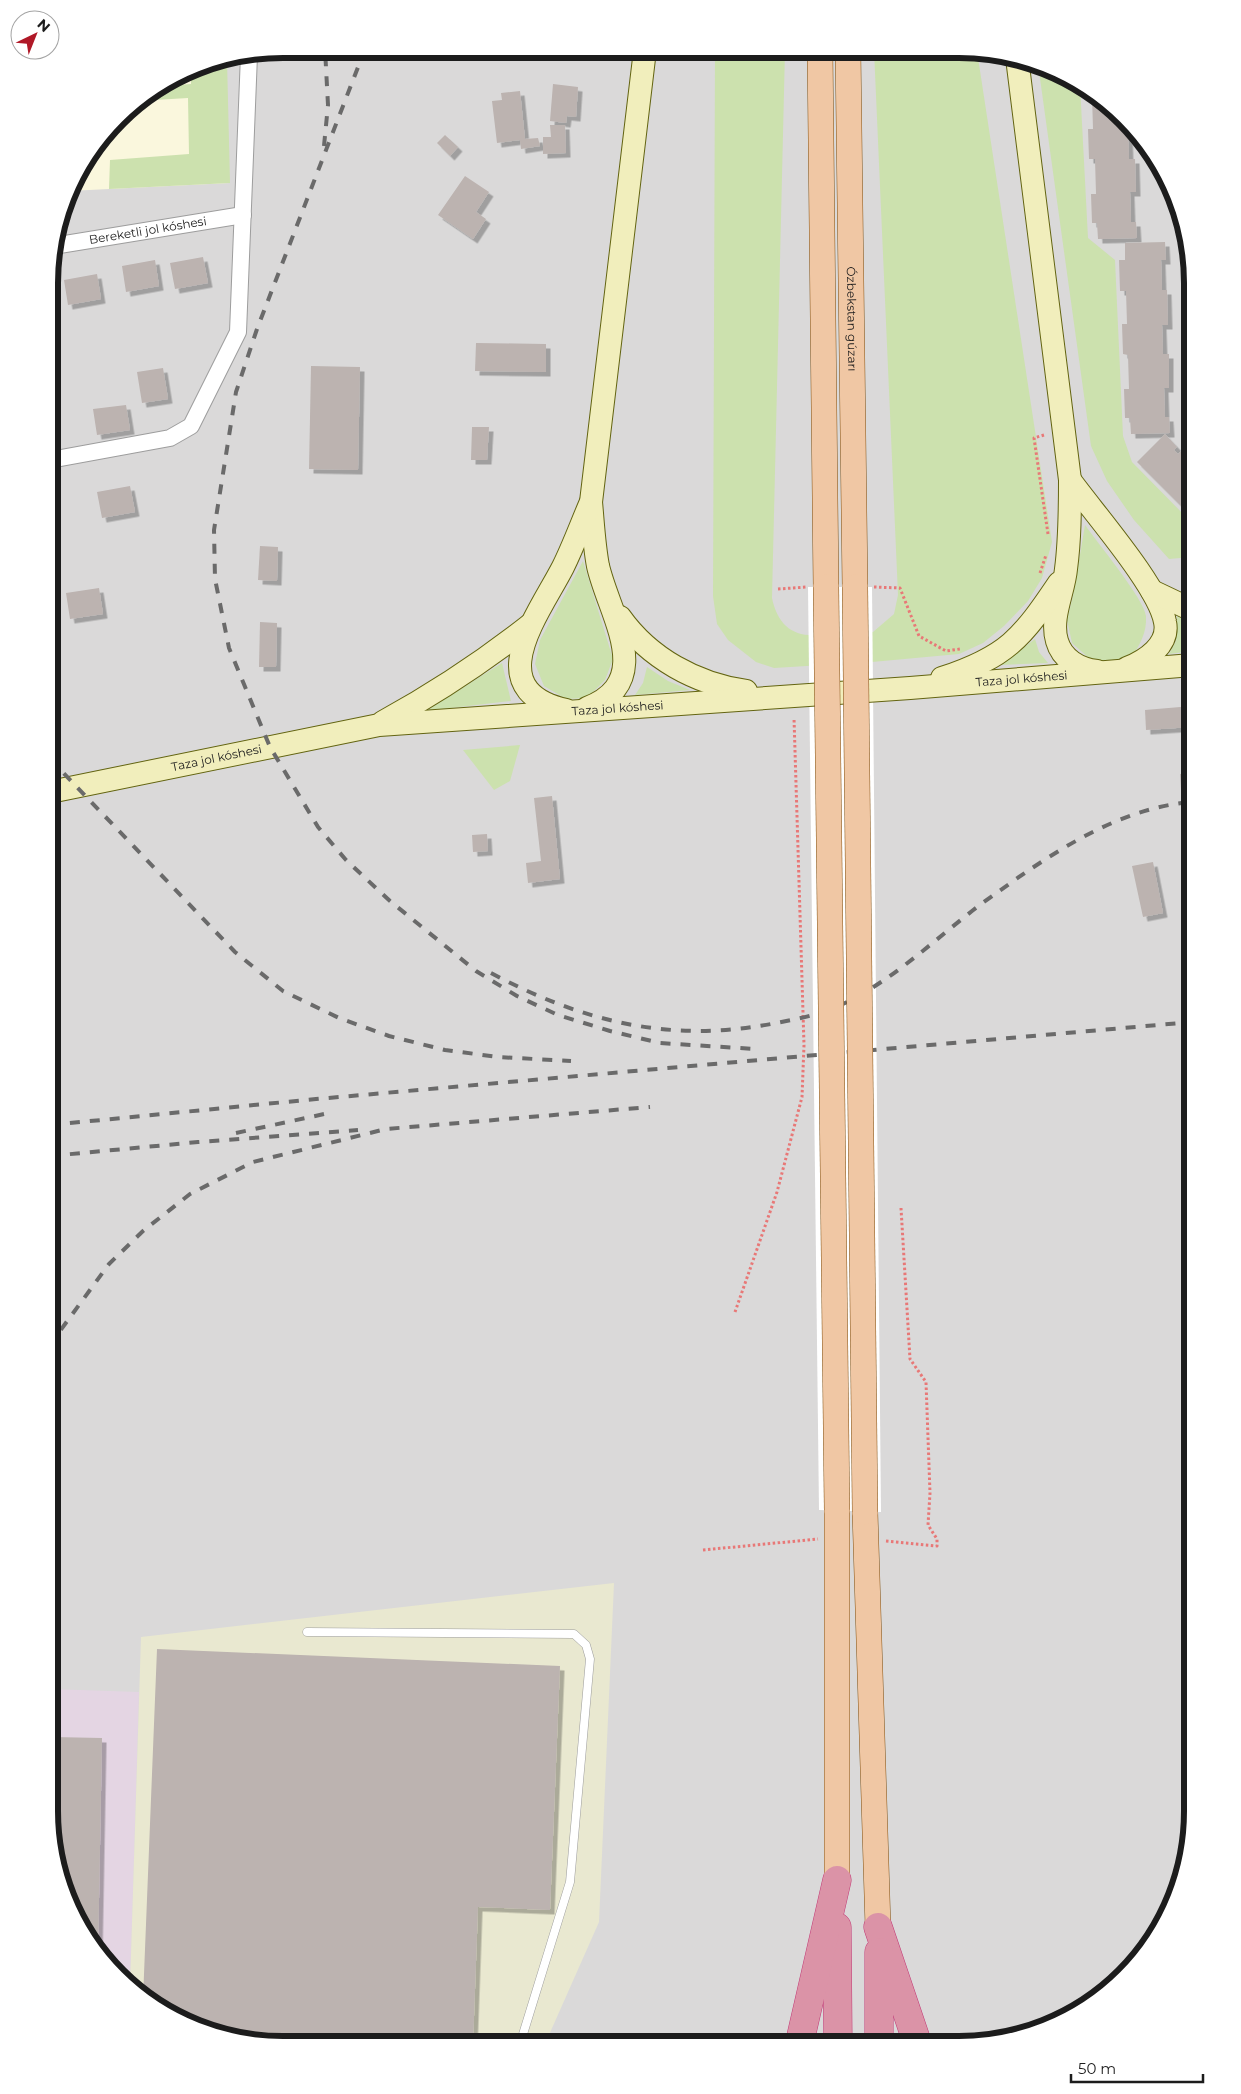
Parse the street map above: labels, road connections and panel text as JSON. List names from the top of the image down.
{
  "streets": {
    "main road": ["Ózbekstan gúzarı", "Taza jol kóshesi"],
    "street": ["Bereketli jol kóshesi"]
  },
  "scale_bar": "50 m",
  "north": "top right"
}
